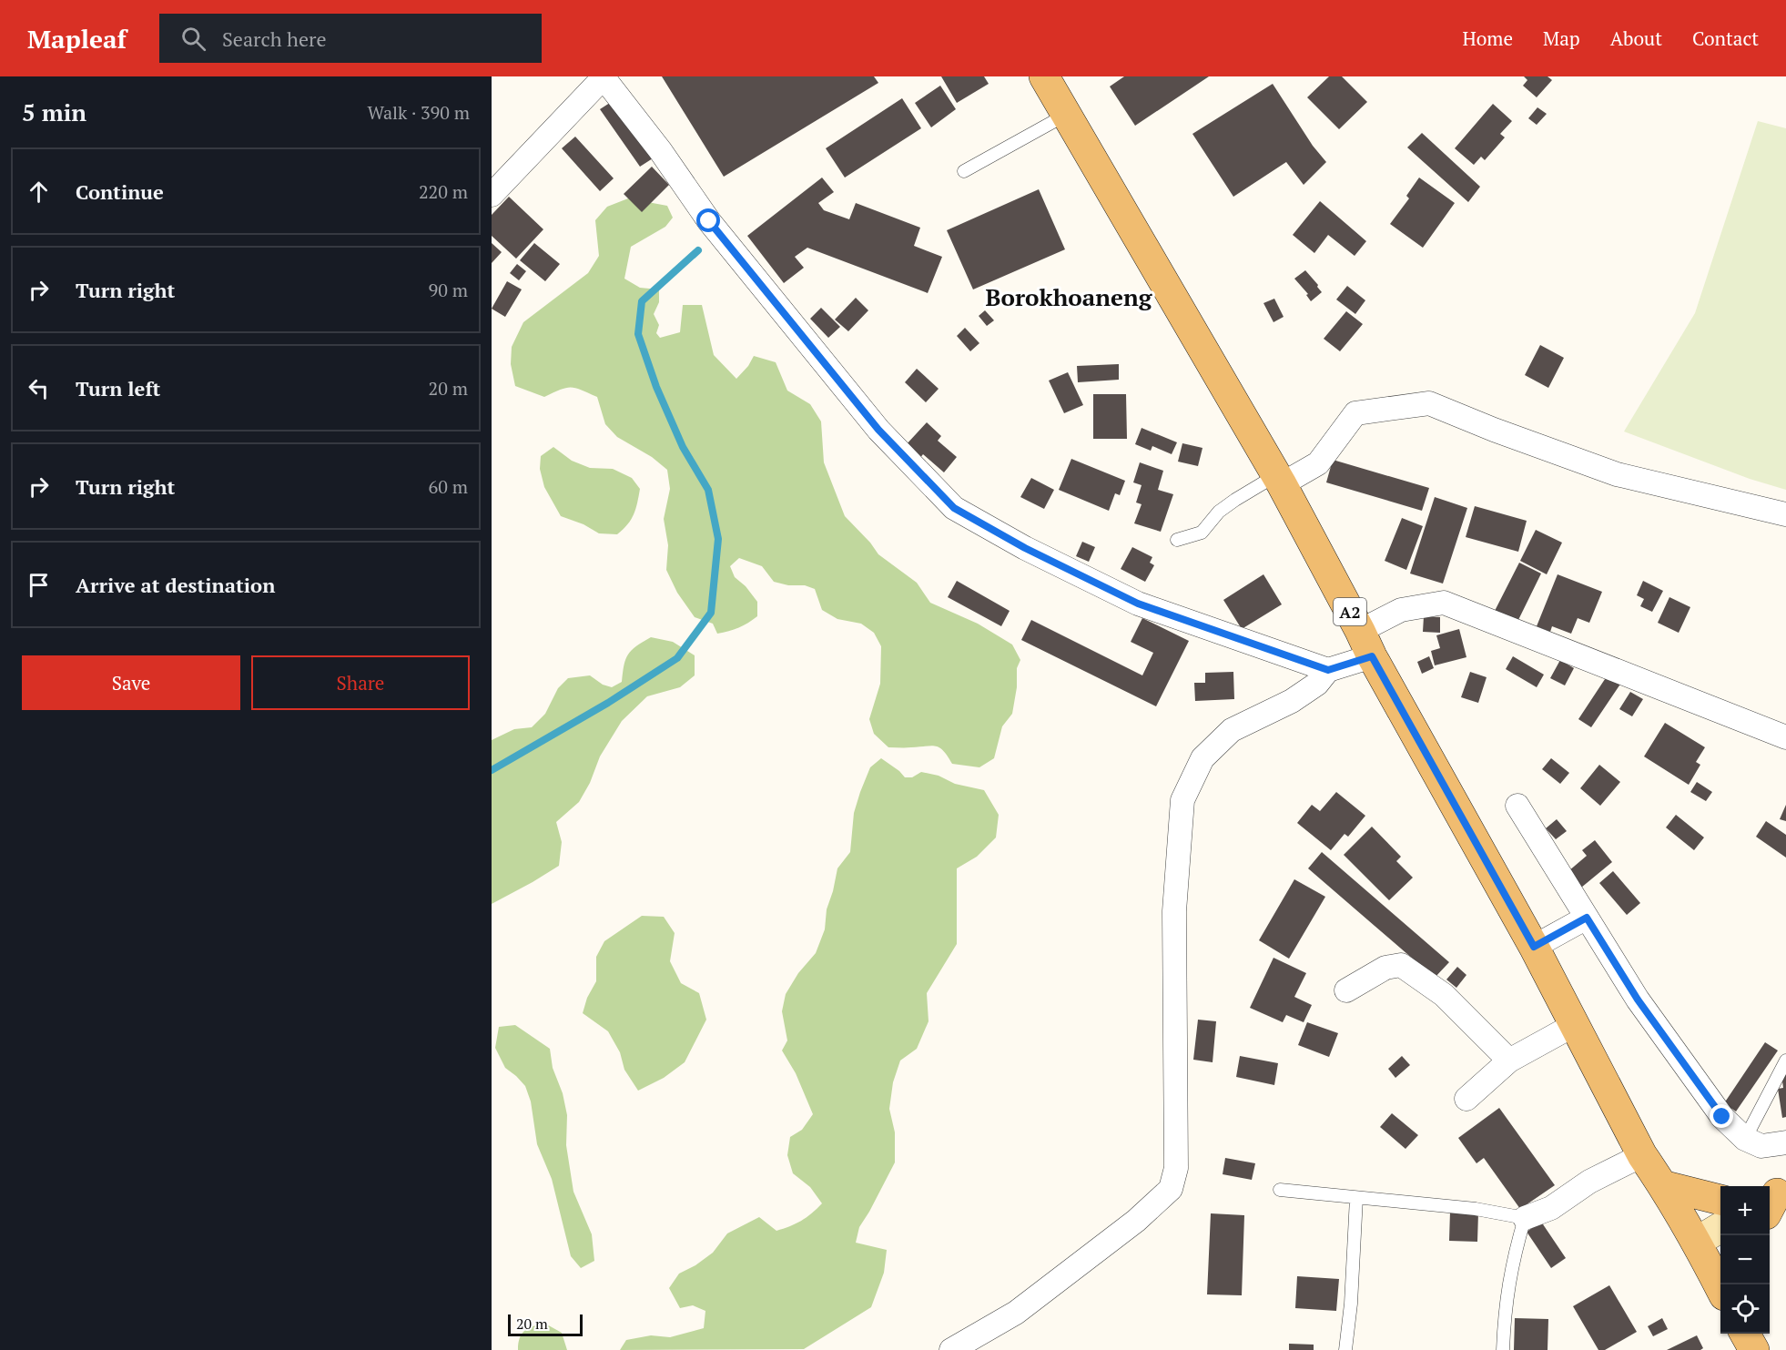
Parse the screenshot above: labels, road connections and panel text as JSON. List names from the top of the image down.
{
  "streets": {
    "main road": ["A2"]
  },
  "districts": ["Borokhoaneng"],
  "scale_bar": "20 m",
  "page": {
    "header": "Mapleaf",
    "search": "Search here",
    "nav": [
      "Home",
      "Map",
      "About",
      "Contact"
    ],
    "heading": ["5 min", "Walk · 390 m"],
    "list": [
      ["Continue", "220 m"],
      ["Turn right", "90 m"],
      ["Turn left", "20 m"],
      ["Turn right", "60 m"],
      "Arrive at destination"
    ],
    "buttons": ["Save", "Share"],
    "map_buttons": ["+", "−"],
    "scale": "20 m"
  }
}
